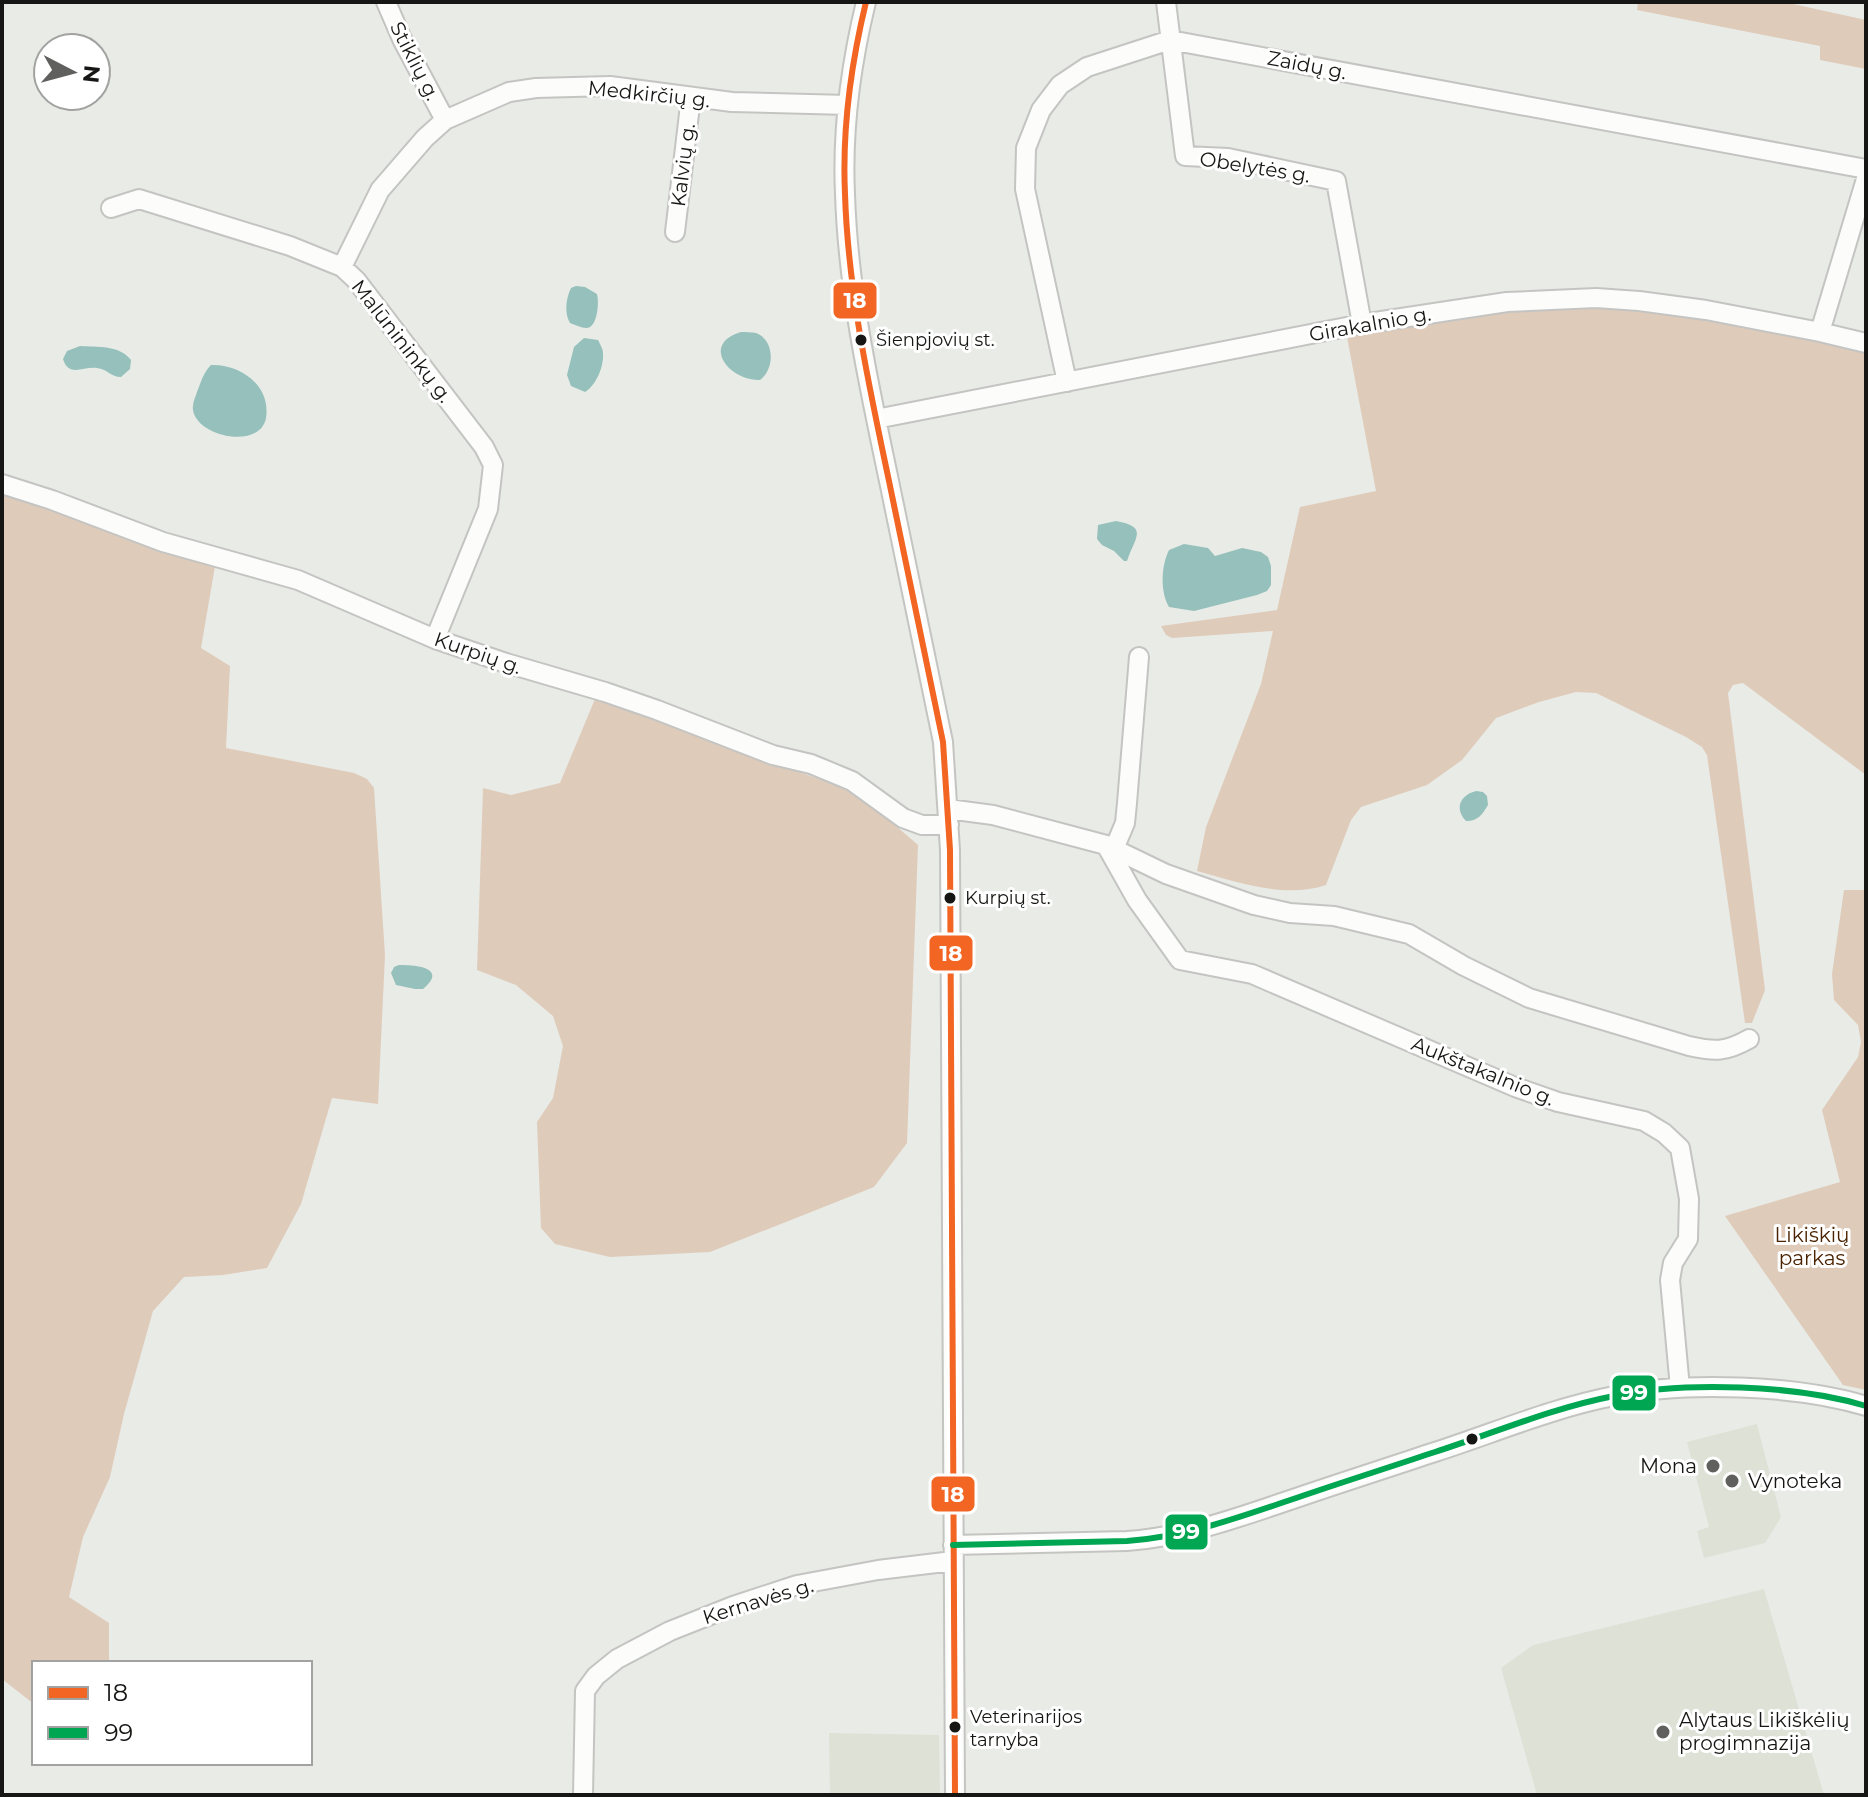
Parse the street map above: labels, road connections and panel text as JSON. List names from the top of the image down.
{
  "streets": {
    "street": [
      "Stiklių g.",
      "Zaidų g.",
      "Medkirčių g.",
      "Kalvių g.",
      "Obelytės g.",
      "Girakalnio g.",
      "Malūnininkų g.",
      "Kurpių g.",
      "Aukštakalnio g.",
      "Kernavės g."
    ]
  },
  "crossings": [
    ["Stiklių g.", "Medkirčių g."],
    ["Zaidų g.", "Obelytės g."],
    ["Zaidų g.", "Girakalnio g."],
    ["Medkirčių g.", "Kalvių g."],
    ["Medkirčių g.", "Malūnininkų g."],
    ["Obelytės g.", "Girakalnio g."],
    ["Malūnininkų g.", "Kurpių g."],
    ["Aukštakalnio g.", "Kernavės g."]
  ],
  "parks": ["Likiškių parkas"],
  "places": [
    "Šienpjovių st.",
    "Kurpių st.",
    "Mona",
    "Vynoteka",
    "Veterinarijos tarnyba",
    "Alytaus Likiškėlių progimnazija"
  ],
  "lines": ["transit line 18", "transit line 99"],
  "legend": ["18", "99"],
  "north": "right"
}
